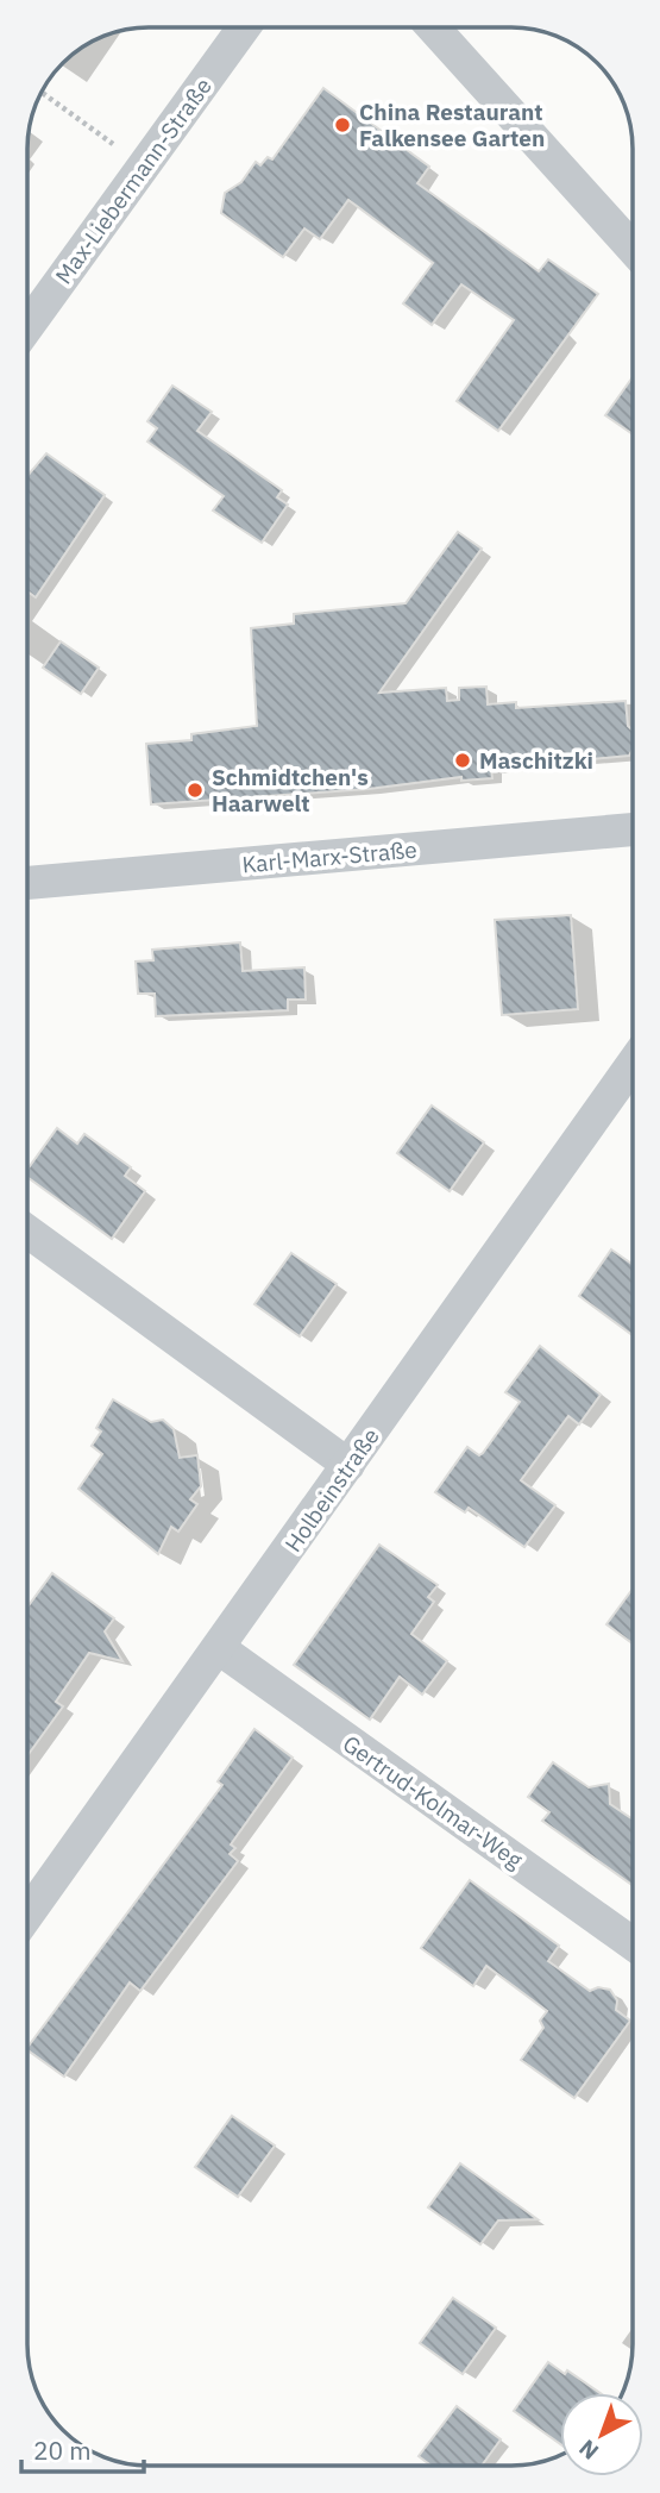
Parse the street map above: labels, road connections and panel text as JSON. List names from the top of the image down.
{
  "streets": {
    "street": [
      "Max-Liebermann-Straße",
      "Karl-Marx-Straße",
      "Holbeinstraße",
      "Gertrud-Kolmar-Weg"
    ]
  },
  "crossings": [
    ["Holbeinstraße", "Gertrud-Kolmar-Weg"]
  ],
  "places": ["China Restaurant Falkensee Garten", "Maschitzki", "Schmidtchen's Haarwelt"],
  "scale_bar": "20 m",
  "north": "bottom left"
}
